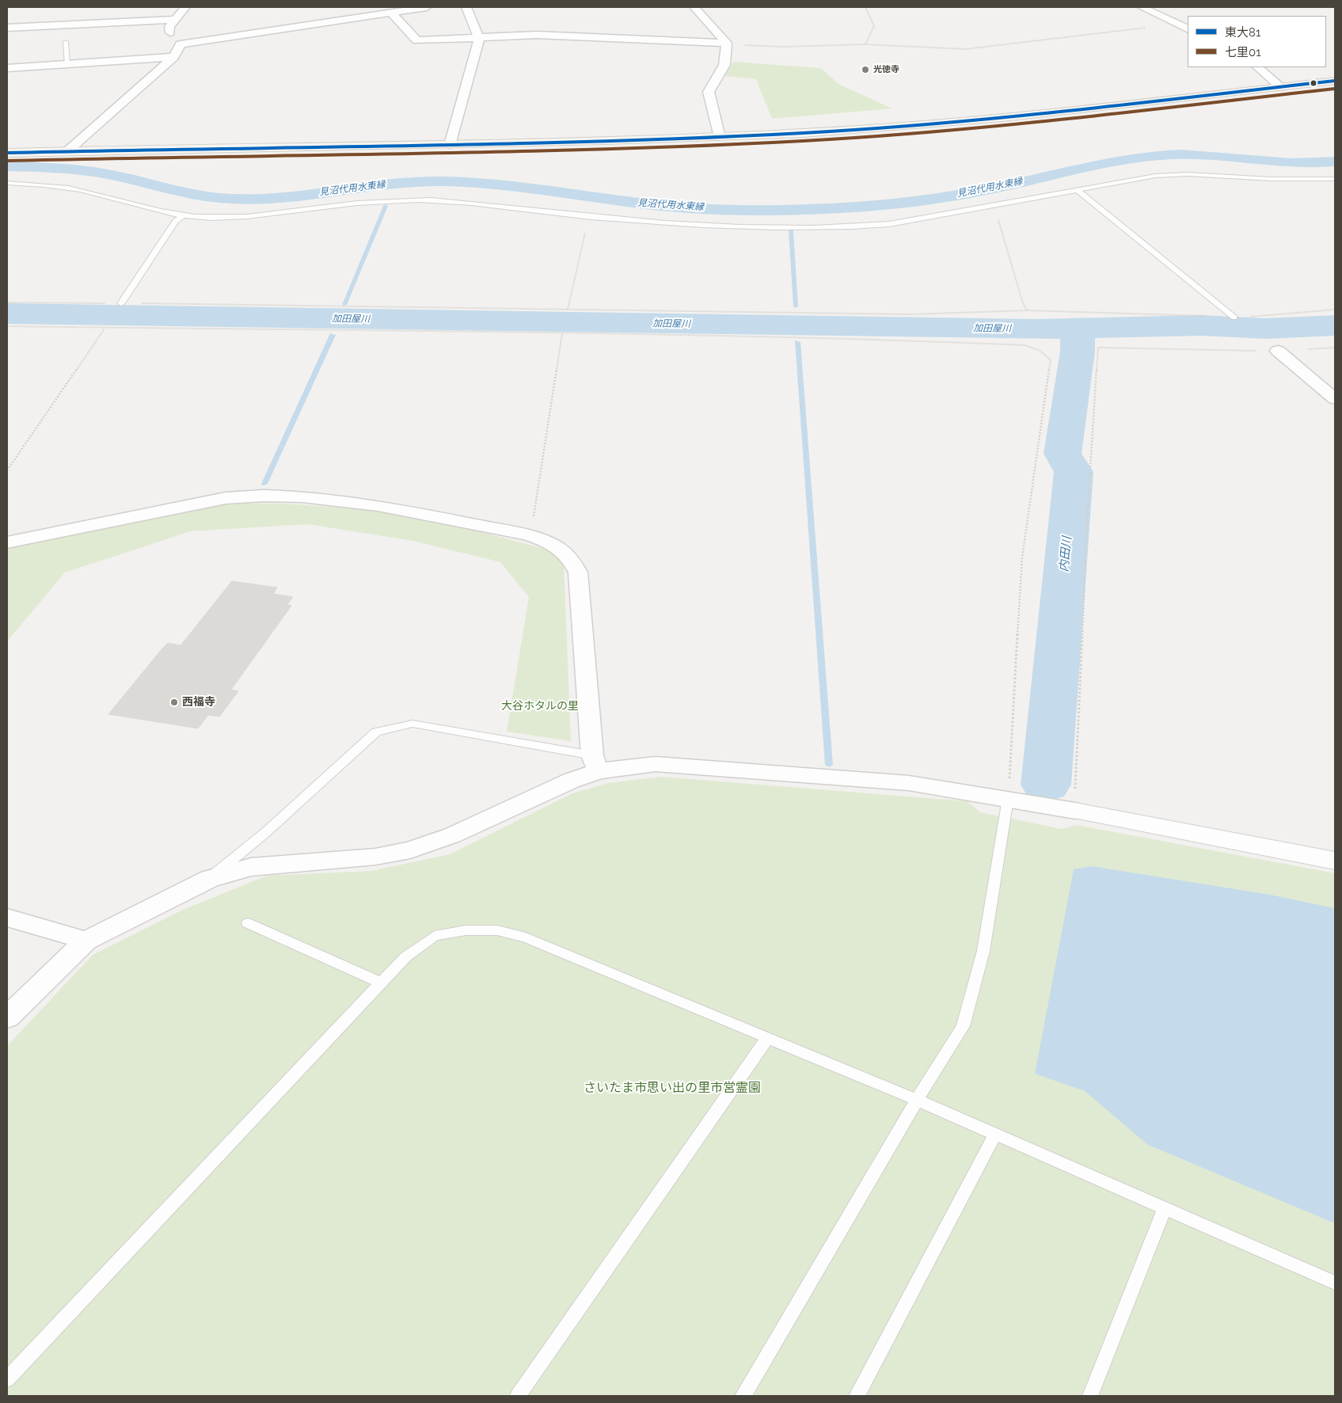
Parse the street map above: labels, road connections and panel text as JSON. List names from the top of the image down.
{
  "water": ["見沼代用水東縁", "加田屋川", "内田川"],
  "parks": ["大谷ホタルの里", "さいたま市思い出の里市営霊園"],
  "places": ["光徳寺", "西福寺"],
  "lines": ["transit line 東大81", "transit line 七里01"],
  "legend": ["東大81", "七里01"]
}
